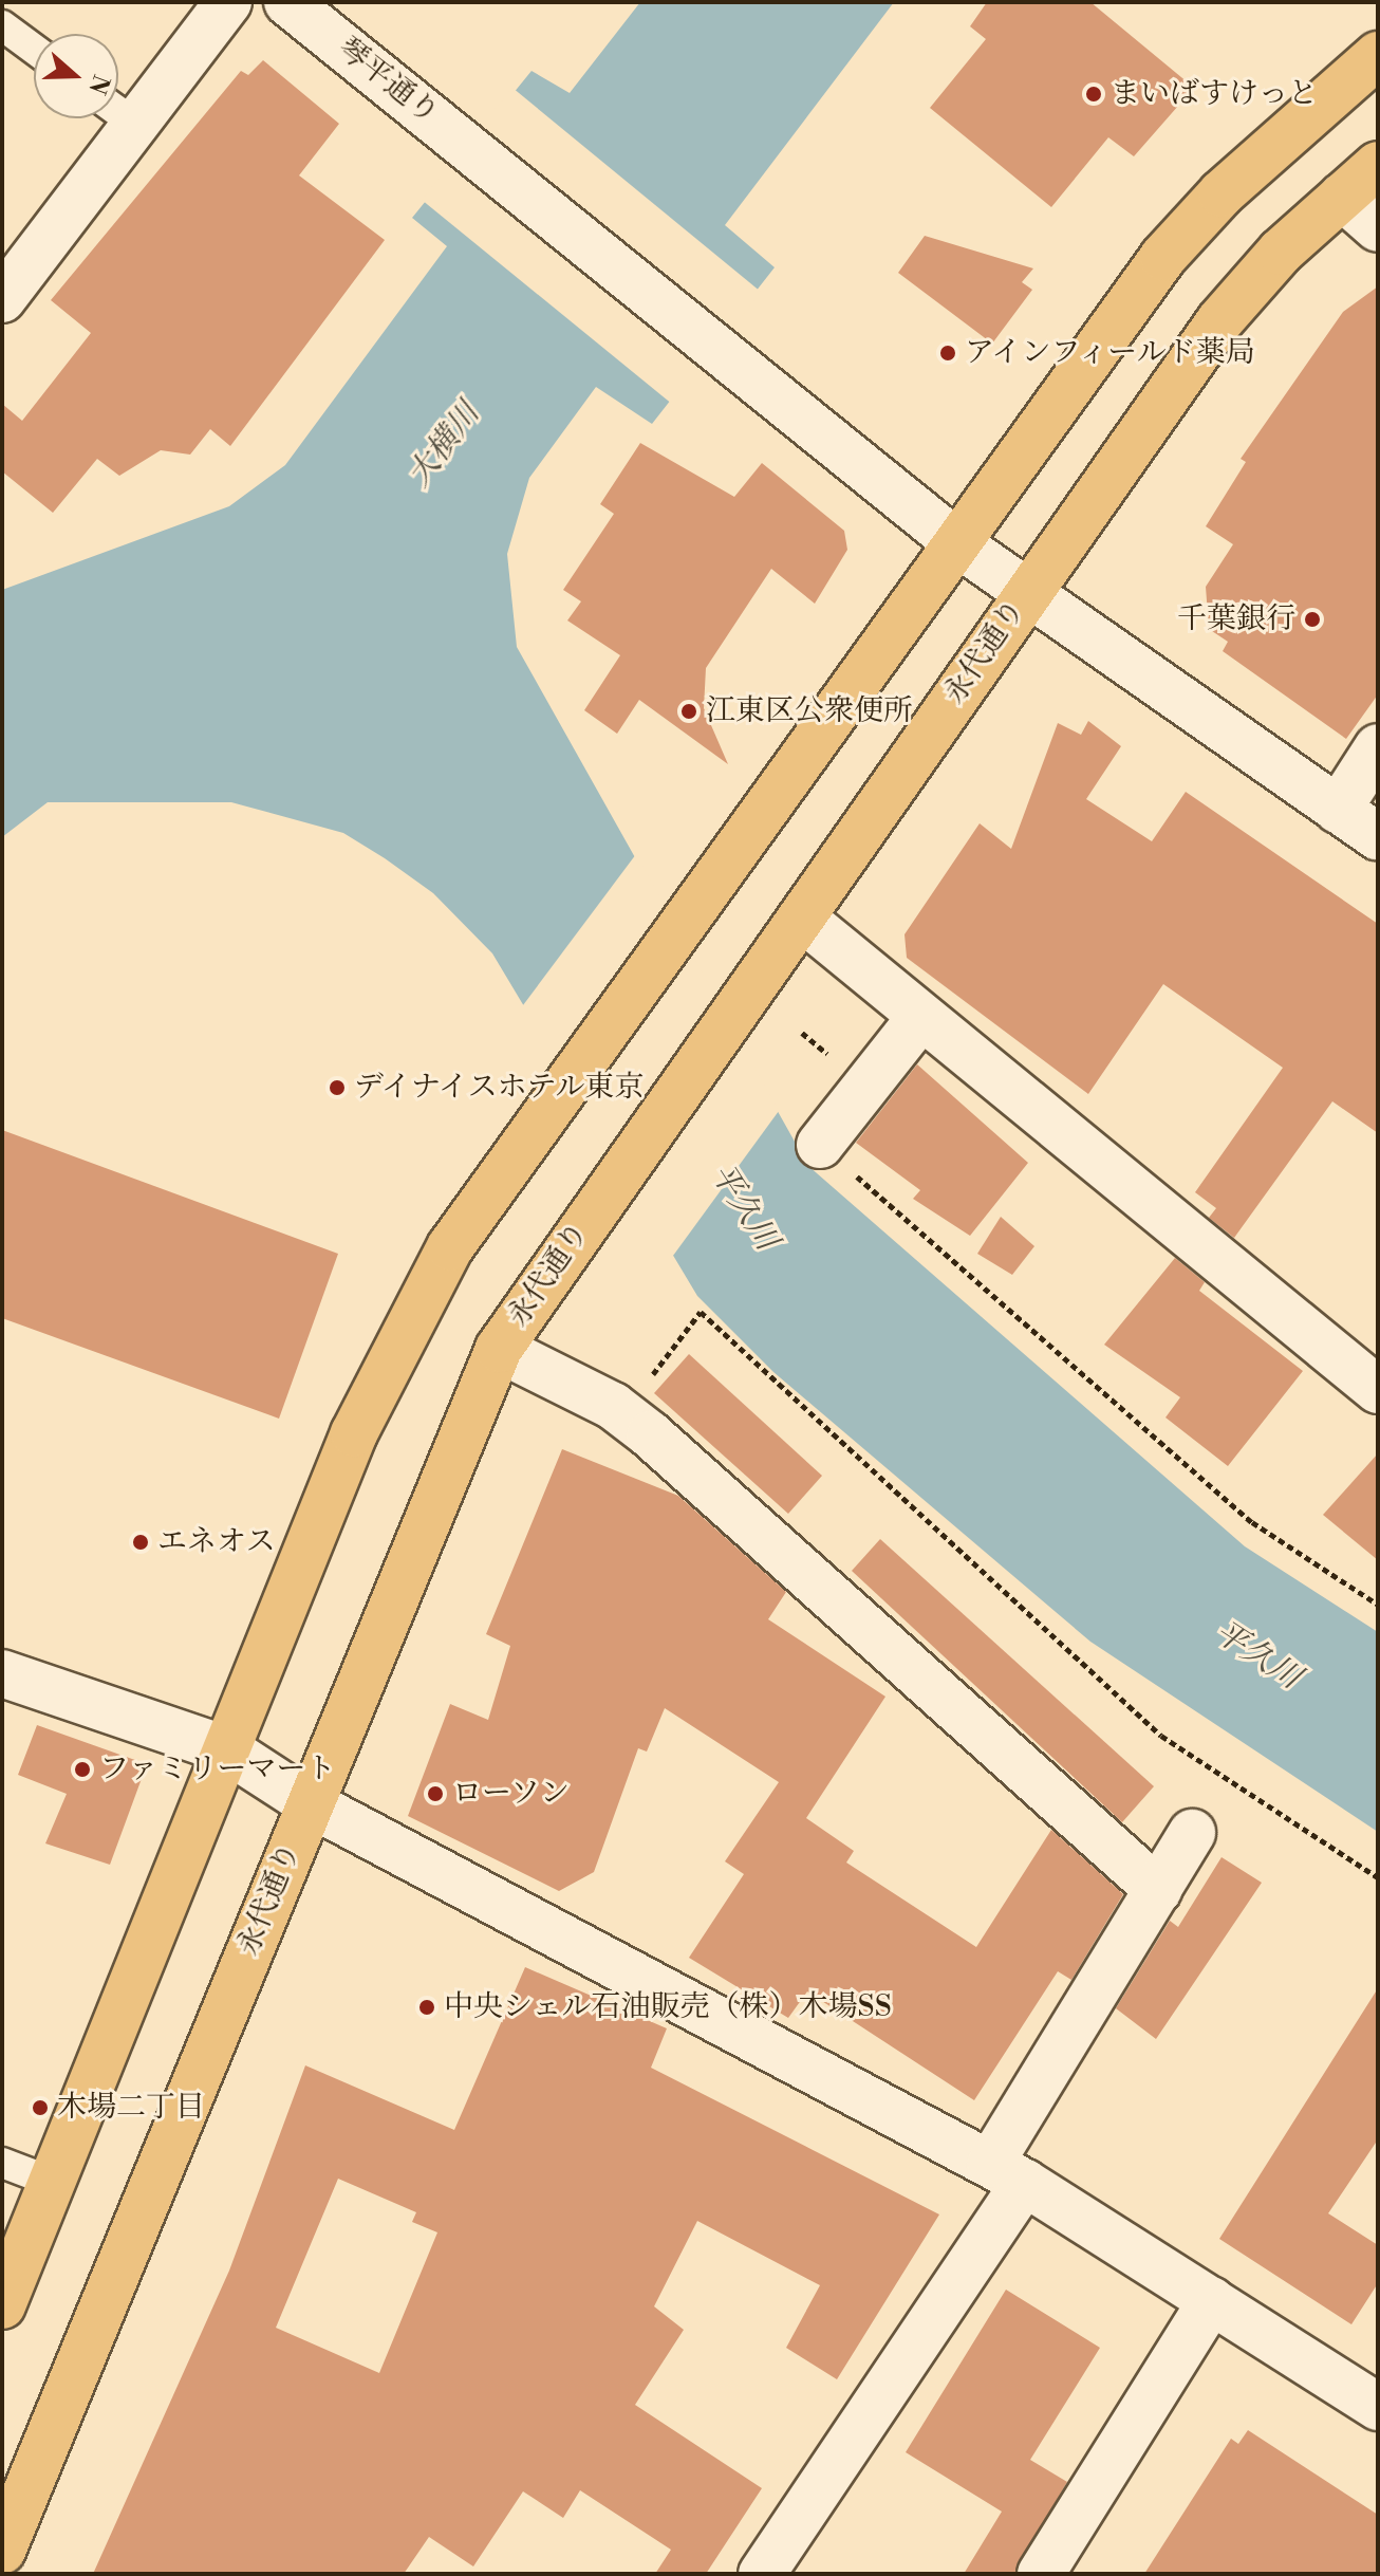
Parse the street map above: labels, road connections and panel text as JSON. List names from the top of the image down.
{
  "streets": {
    "main road": ["永代通り"],
    "street": ["琴平通り"]
  },
  "crossings": [
    ["琴平通り", "永代通り"]
  ],
  "water": ["大横川", "平久川"],
  "places": [
    "まいばすけっと",
    "アインフィールド薬局",
    "千葉銀行",
    "江東区公衆便所",
    "デイナイスホテル東京",
    "エネオス",
    "ファミリーマート",
    "ローソン",
    "中央シェル石油販売（株）木場SS",
    "木場二丁目"
  ],
  "north": "right"
}
